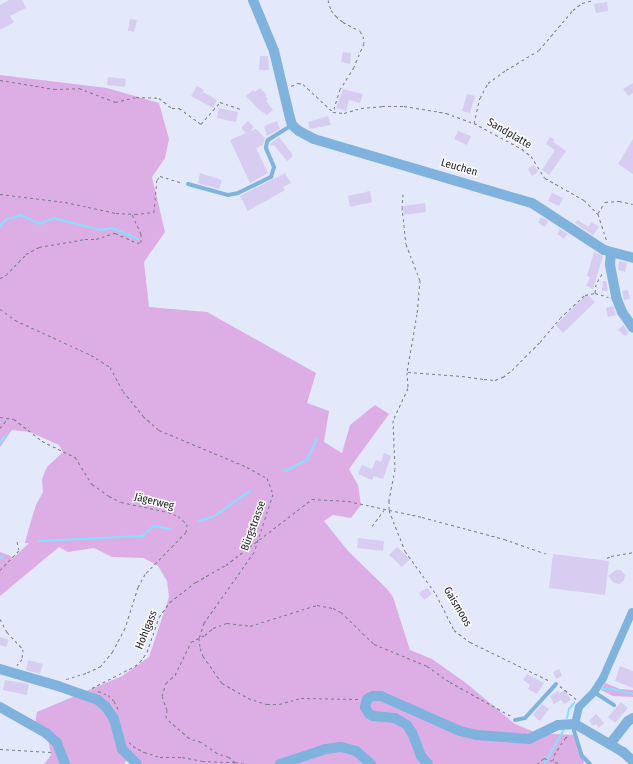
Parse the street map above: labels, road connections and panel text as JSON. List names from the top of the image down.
{
  "streets": {
    "street": ["Leuchen"],
    "path": [
      "Sandplatte",
      "Jägerweg",
      "Bürgstrasse",
      "Gaismoos",
      "Hohlgass"
    ]
  },
  "crossings": [
    ["Bürgstrasse", "Hohlgass"],
    ["Gaismoos", "Hohlgass"]
  ]
}
